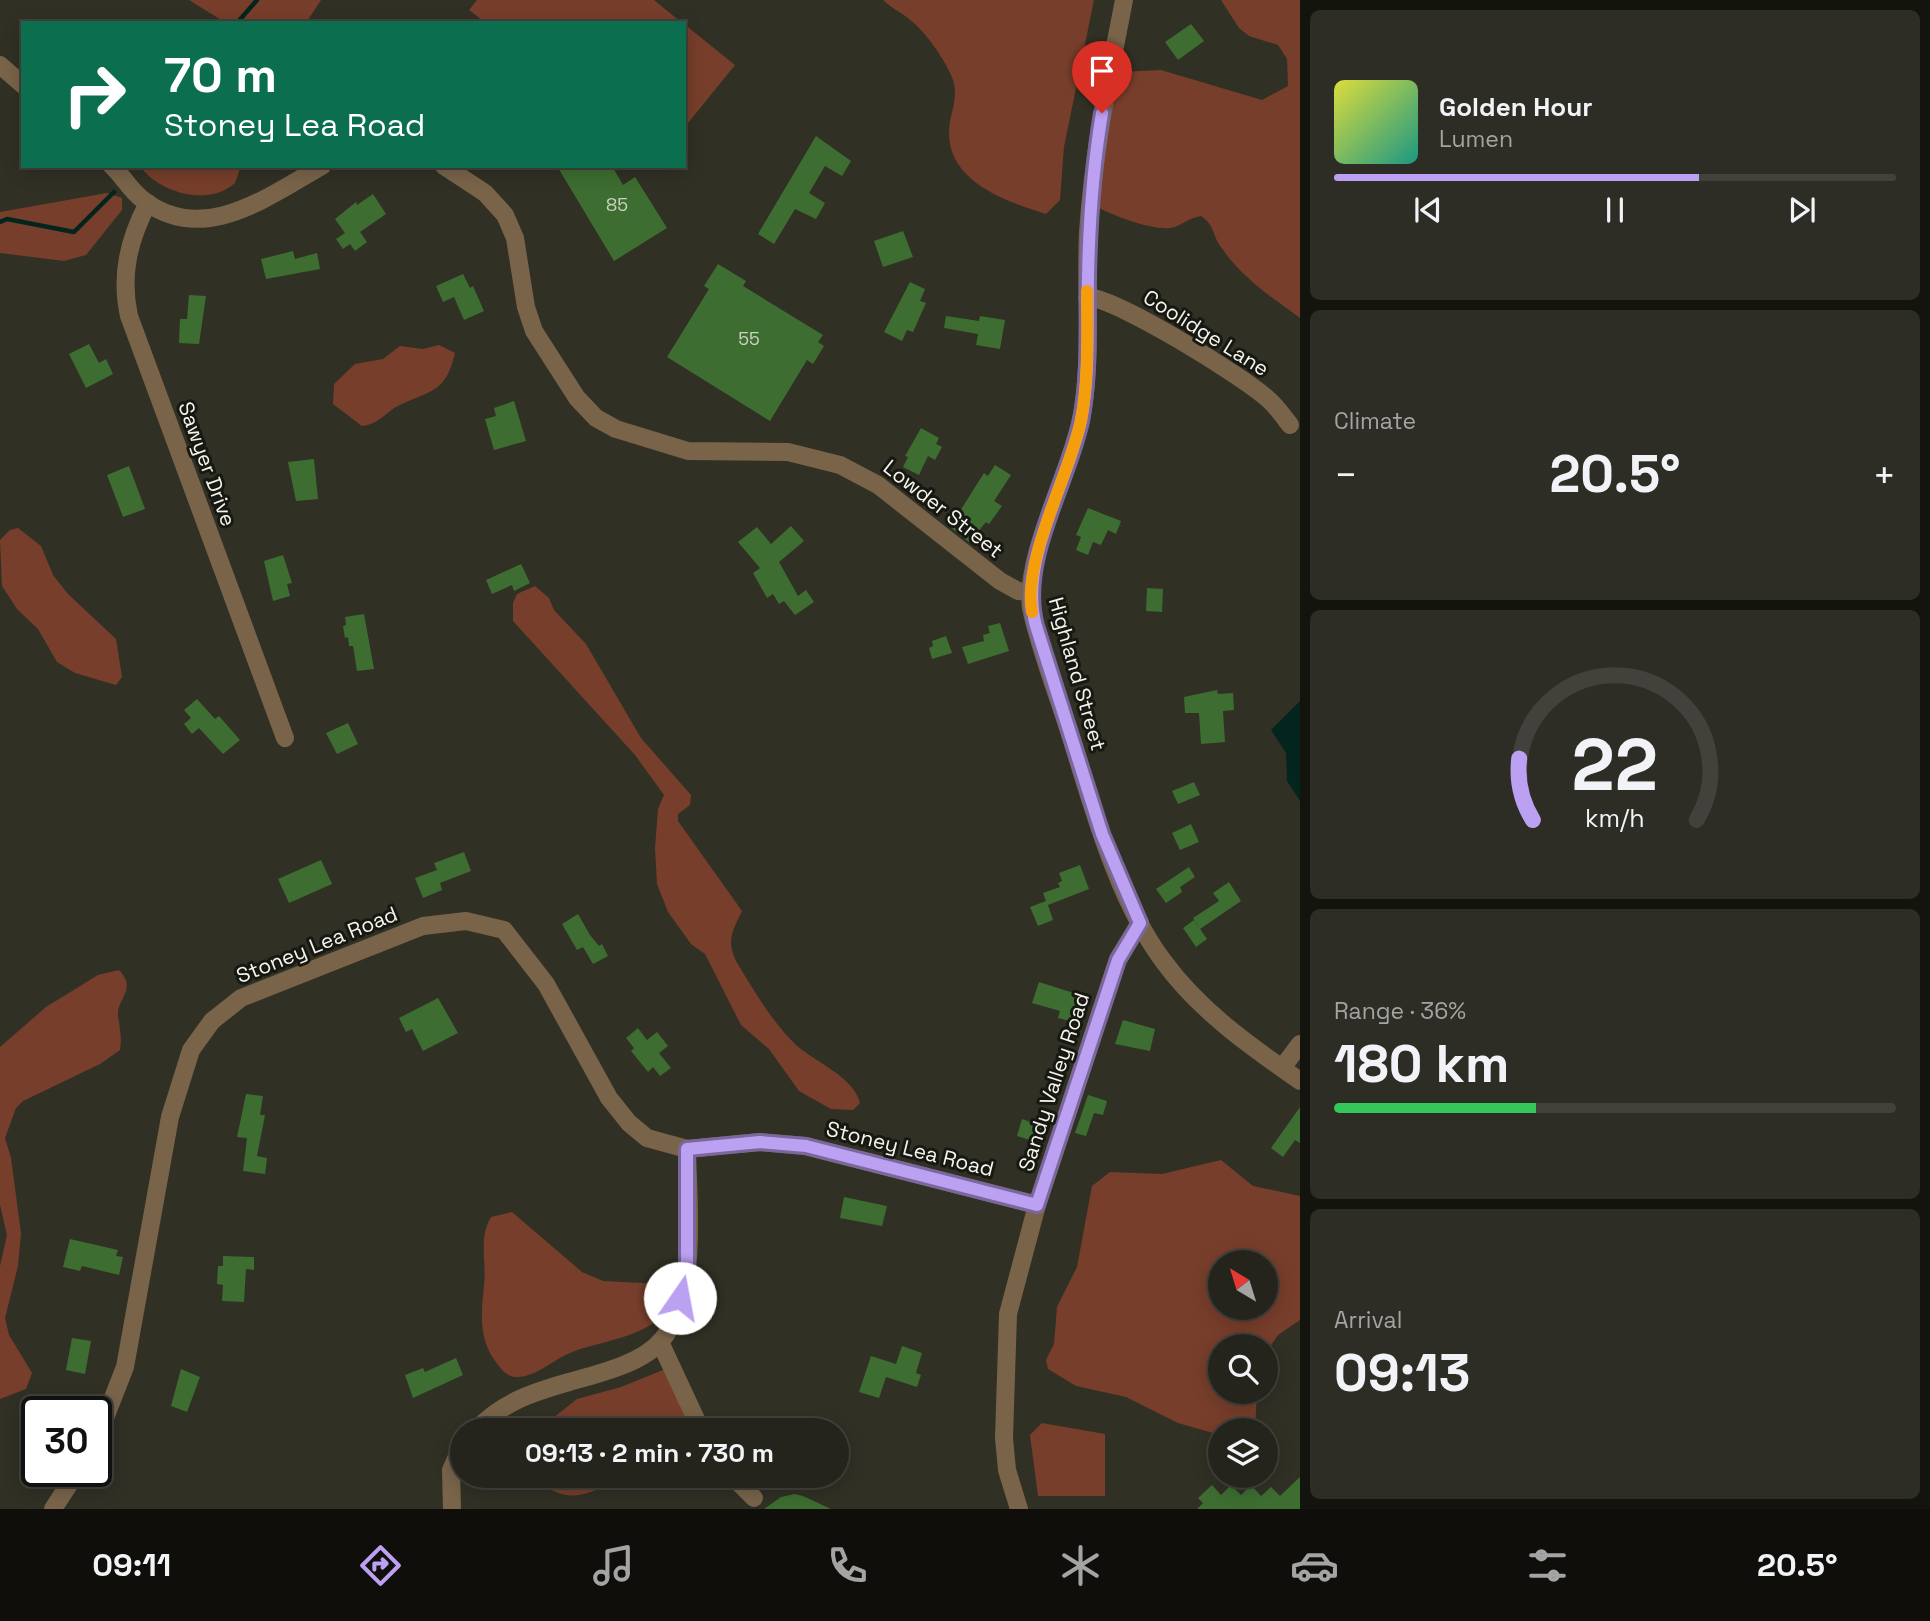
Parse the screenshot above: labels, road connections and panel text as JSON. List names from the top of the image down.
{
  "streets": {
    "street": [
      "Coolidge Lane",
      "Sawyer Drive",
      "Lowder Street",
      "Highland Street",
      "Stoney Lea Road",
      "Sandy Valley Road"
    ]
  },
  "crossings": [
    ["Coolidge Lane", "Highland Street"],
    ["Lowder Street", "Highland Street"],
    ["Highland Street", "Sandy Valley Road"],
    ["Stoney Lea Road", "Sandy Valley Road"]
  ],
  "house_numbers": ["85", "55"],
  "north": "top left",
  "page": {
    "turn": ["70 m", "Stoney Lea Road"],
    "song": ["Golden Hour", "Lumen"],
    "tile": [
      "Climate",
      ["Range · 36%", "180 km"],
      ["Arrival", "09:13"]
    ],
    "heat": ["−", "20.5°", "+"],
    "limit": "30",
    "trip": "09:13 · 2 min · 730 m",
    "tabs": ["09:11", "20.5°"],
    "gauge": ["22", "km/h"]
  }
}
